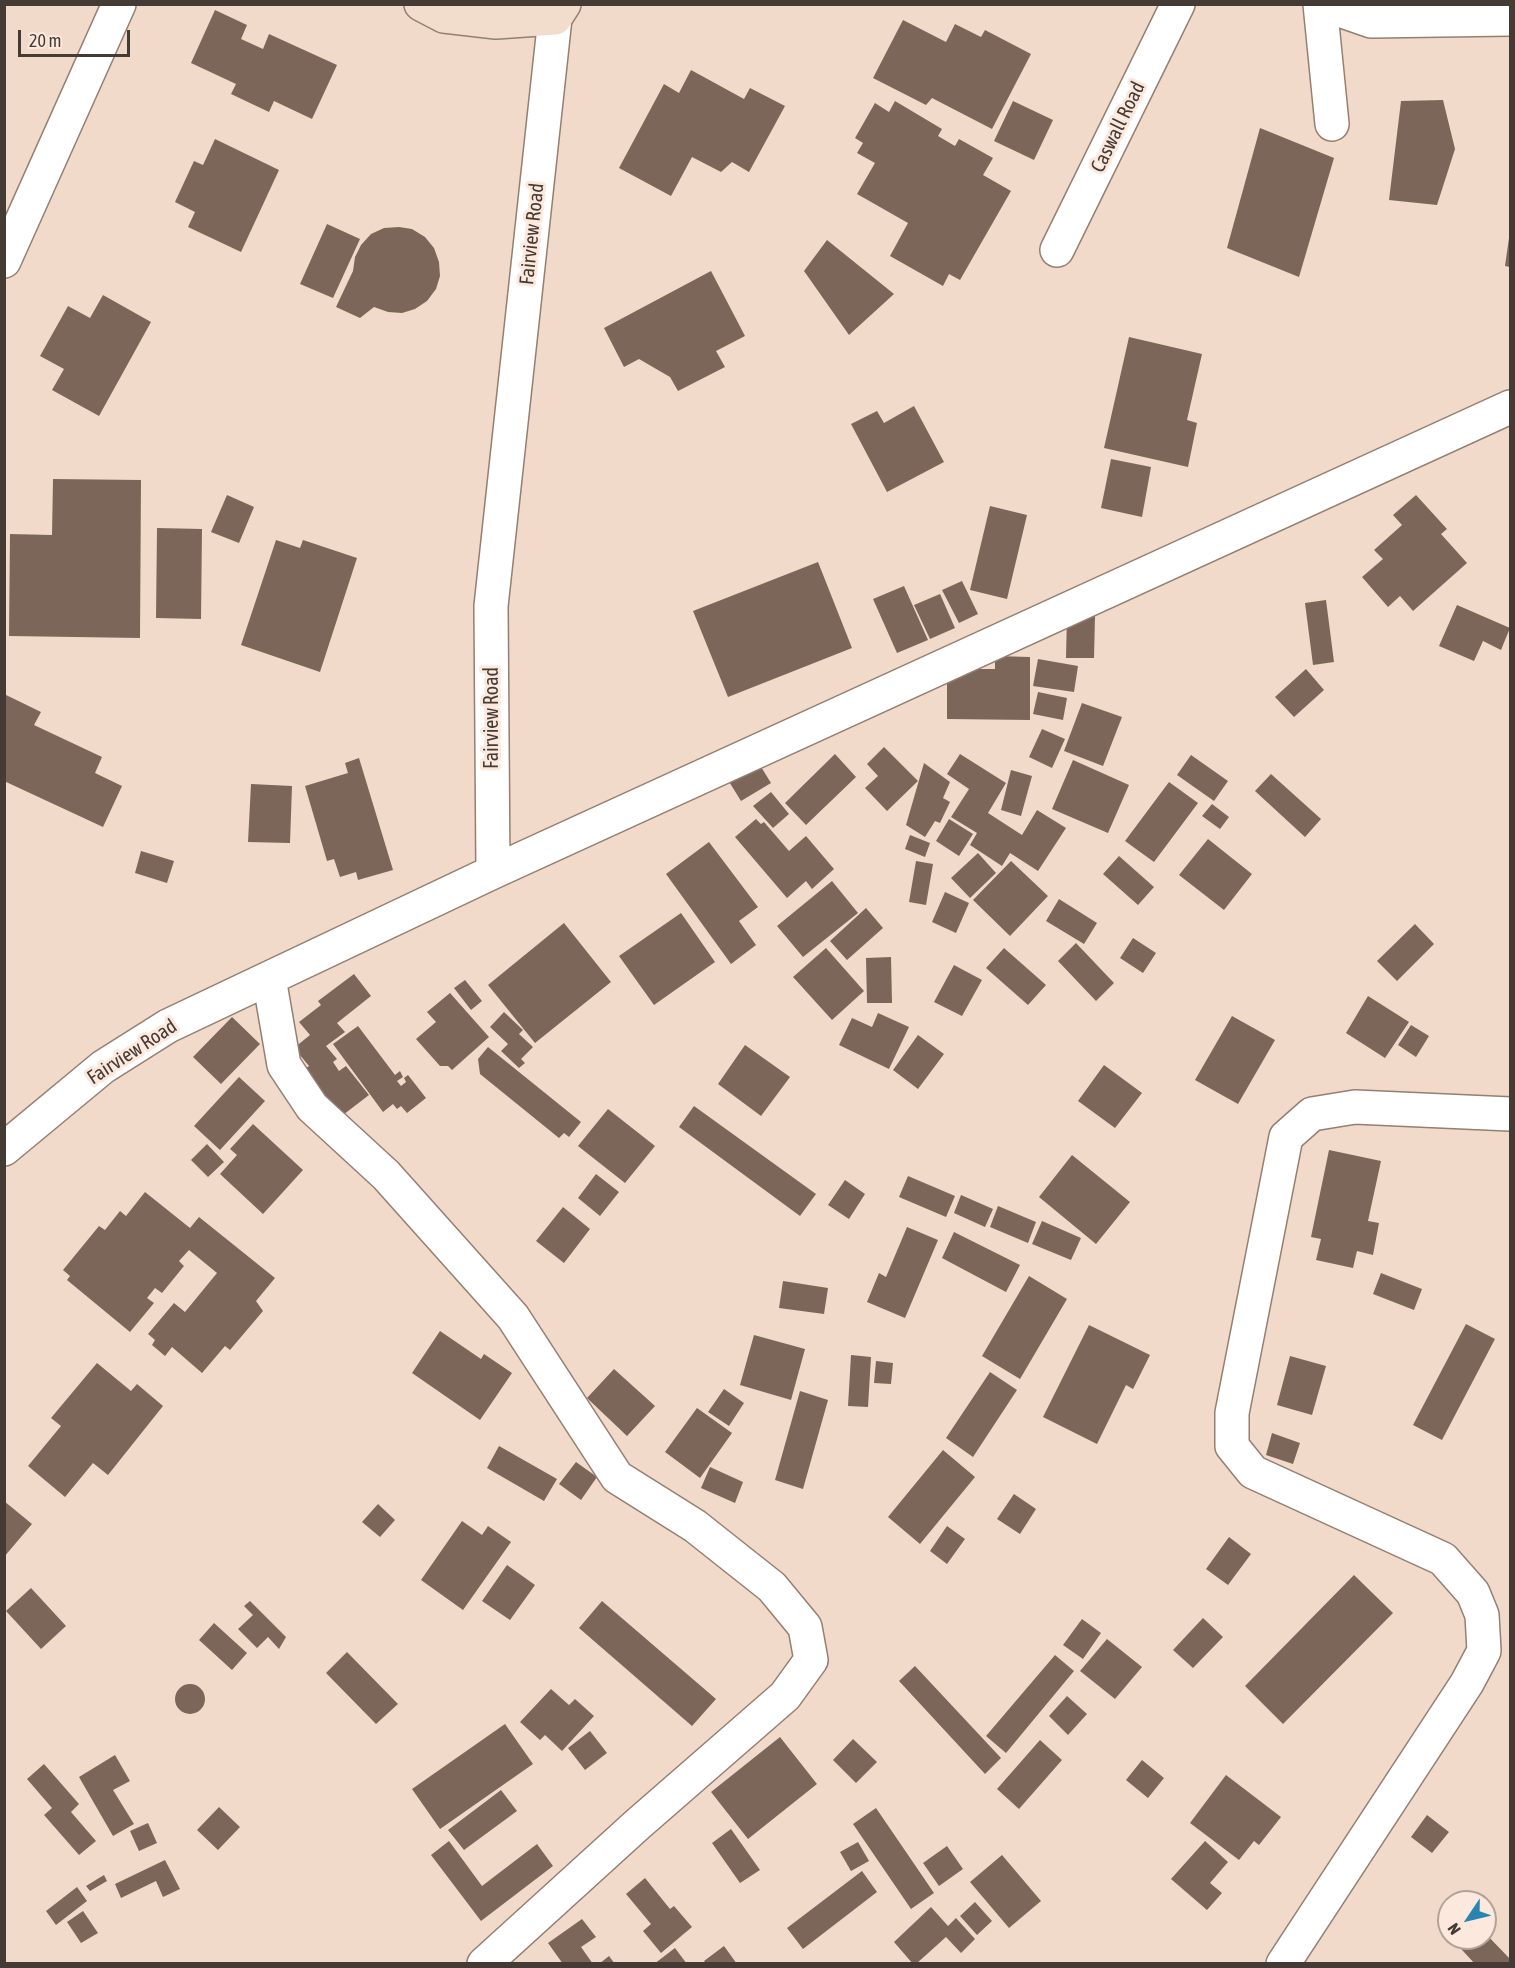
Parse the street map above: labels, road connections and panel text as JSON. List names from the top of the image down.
{
  "streets": {
    "street": ["Caswall Road", "Fairview Road"]
  },
  "scale_bar": "20 m",
  "north": "bottom left"
}
